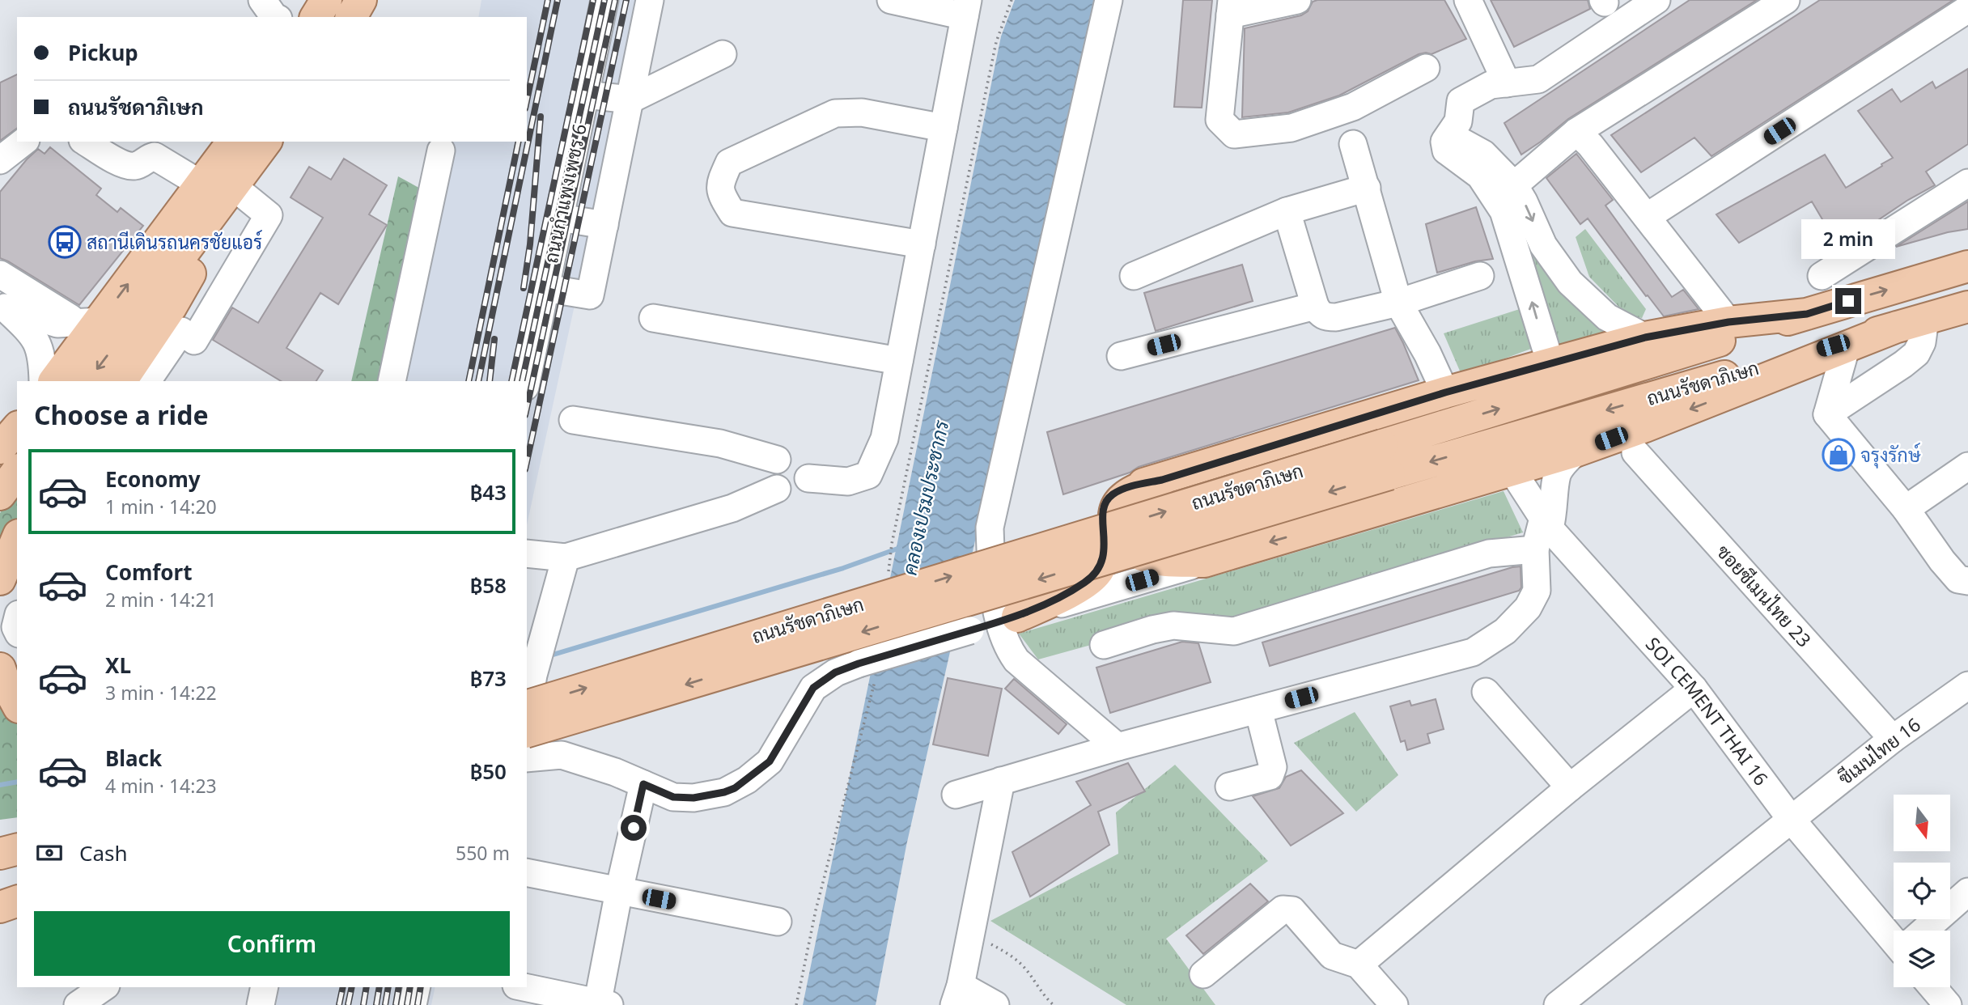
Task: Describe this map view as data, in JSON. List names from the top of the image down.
{
  "streets": {
    "main road": ["ถนนรัชดาภิเษก"],
    "street": [
      "ถนนกำแพงเพชร 6",
      "ซอยซีเมนไทย 23",
      "SOI CEMENT THAI 16",
      "ซีเมนไทย 16"
    ]
  },
  "crossings": [
    ["ซอยซีเมนไทย 23", "ซีเมนไทย 16"],
    ["SOI CEMENT THAI 16", "ซีเมนไทย 16"]
  ],
  "water": ["คลองเปรมประชากร"],
  "places": {
    "bus stop": ["สถานีเดินรถนครชัยแอร์"],
    "shop": ["จรุงรักษ์"]
  },
  "north": "bottom",
  "page": {
    "banner": ["Pickup", "ถนนรัชดาภิเษก"],
    "bubble": "2 min",
    "heading": "Choose a ride",
    "list": [
      {
        "name": "Economy",
        "note": "1 min · 14:20",
        "value": "฿43"
      },
      {
        "name": "Comfort",
        "note": "2 min · 14:21",
        "value": "฿58"
      },
      {
        "name": "XL",
        "note": "3 min · 14:22",
        "value": "฿73"
      },
      {
        "name": "Black",
        "note": "4 min · 14:23",
        "value": "฿50"
      }
    ],
    "pay": ["Cash", "550 m"],
    "buttons": "Confirm"
  }
}
